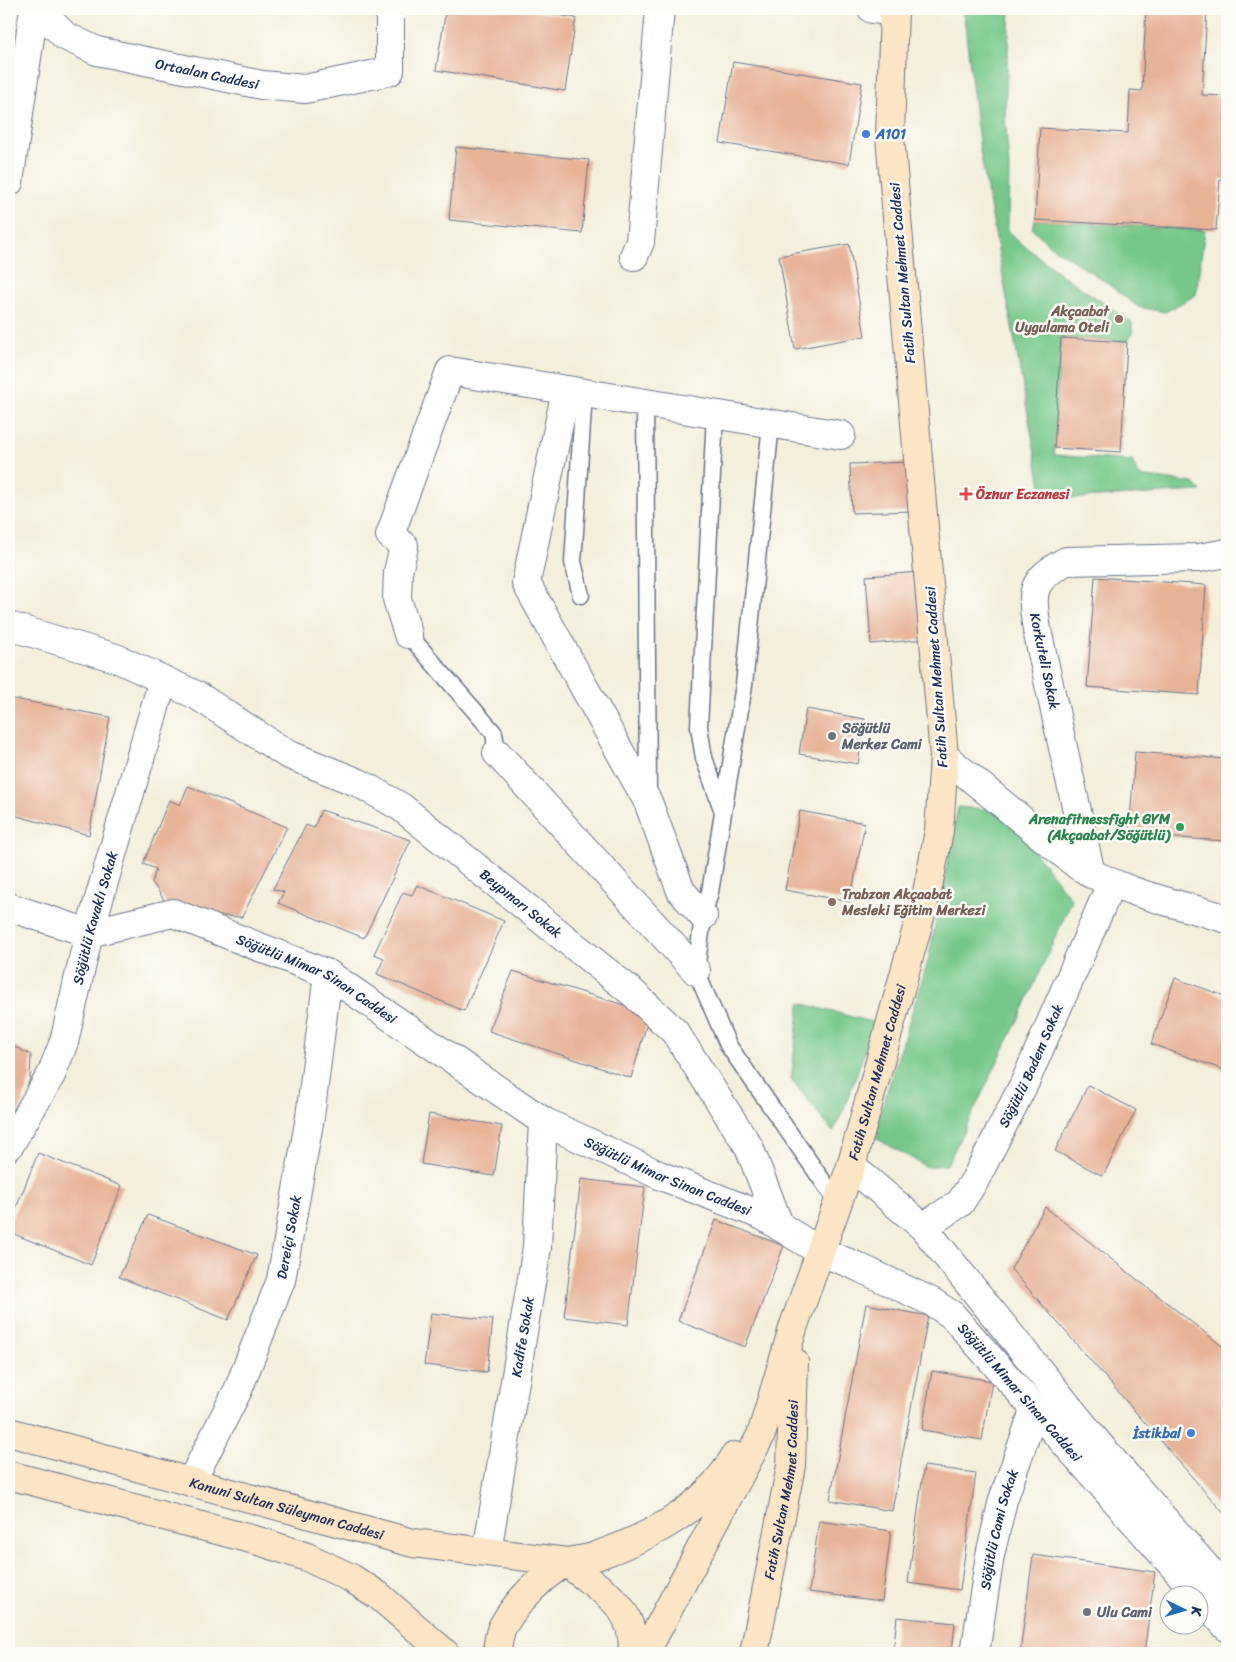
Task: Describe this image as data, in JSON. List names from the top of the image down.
{
  "streets": {
    "street": [
      "Ortaalan Caddesi",
      "Fatih Sultan Mehmet Caddesi",
      "Korkuteli Sokak",
      "Beypınarı Sokak",
      "Söğütlü Kavaklı Sokak",
      "Söğütlü Mimar Sinan Caddesi",
      "Söğütlü Badem Sokak",
      "Dereiçi Sokak",
      "Kadife Sokak",
      "Kanuni Sultan Süleyman Caddesi",
      "Söğütlü Cami Sokak"
    ]
  },
  "crossings": [
    ["Fatih Sultan Mehmet Caddesi", "Söğütlü Mimar Sinan Caddesi"],
    ["Fatih Sultan Mehmet Caddesi", "Kanuni Sultan Süleyman Caddesi"],
    ["Korkuteli Sokak", "Söğütlü Badem Sokak"],
    ["Beypınarı Sokak", "Söğütlü Kavaklı Sokak"],
    ["Beypınarı Sokak", "Söğütlü Mimar Sinan Caddesi"],
    ["Söğütlü Kavaklı Sokak", "Söğütlü Mimar Sinan Caddesi"],
    ["Söğütlü Mimar Sinan Caddesi", "Söğütlü Badem Sokak"],
    ["Söğütlü Mimar Sinan Caddesi", "Dereiçi Sokak"],
    ["Söğütlü Mimar Sinan Caddesi", "Kadife Sokak"],
    ["Söğütlü Mimar Sinan Caddesi", "Söğütlü Cami Sokak"],
    ["Dereiçi Sokak", "Kanuni Sultan Süleyman Caddesi"],
    ["Kadife Sokak", "Kanuni Sultan Süleyman Caddesi"]
  ],
  "places": {
    "other": [
      "A101",
      "Akçaabat Uygulama Oteli",
      "Söğütlü Merkez Cami",
      "Arenafitnessfight GYM (Akçaabat/Söğütlü)",
      "Trabzon Akçaabat Mesleki Eğitim Merkezi",
      "İstikbal",
      "Ulu Cami"
    ],
    "health": ["Öznur Eczanesi"]
  },
  "north": "right"
}
